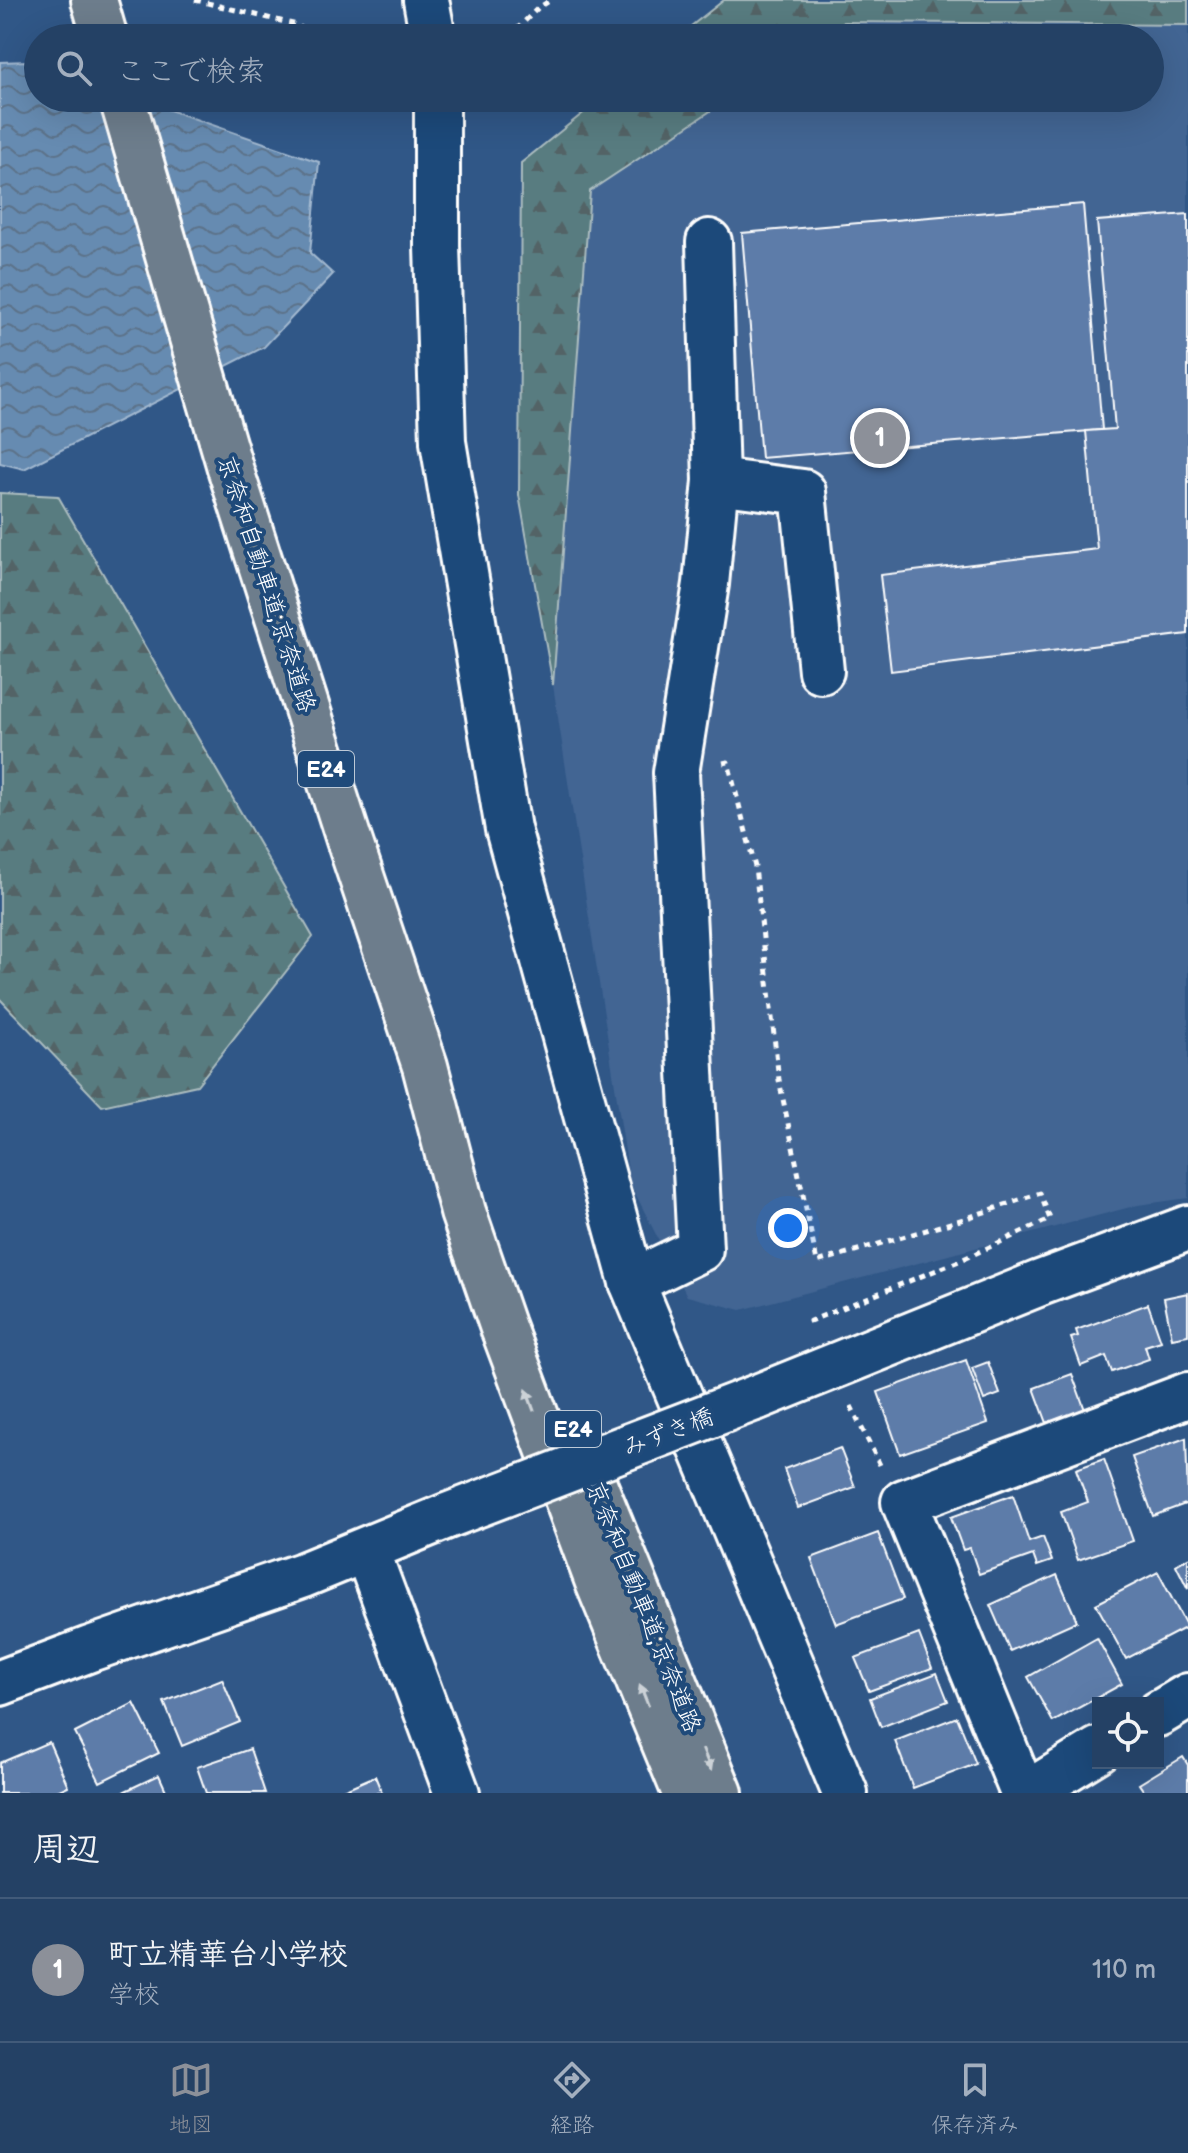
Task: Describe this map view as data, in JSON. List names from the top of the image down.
{
  "streets": {
    "highway": ["京奈和自動車道;京奈道路", "E24"],
    "street": ["みずき橋"]
  },
  "page": {
    "search": "ここで検索",
    "pins": "1",
    "heading": "周辺",
    "list": [
      {
        "mark": "1",
        "name": "町立精華台小学校",
        "note": "学校",
        "value": "110 m"
      }
    ],
    "nav": ["地図", "経路", "保存済み"]
  }
}
